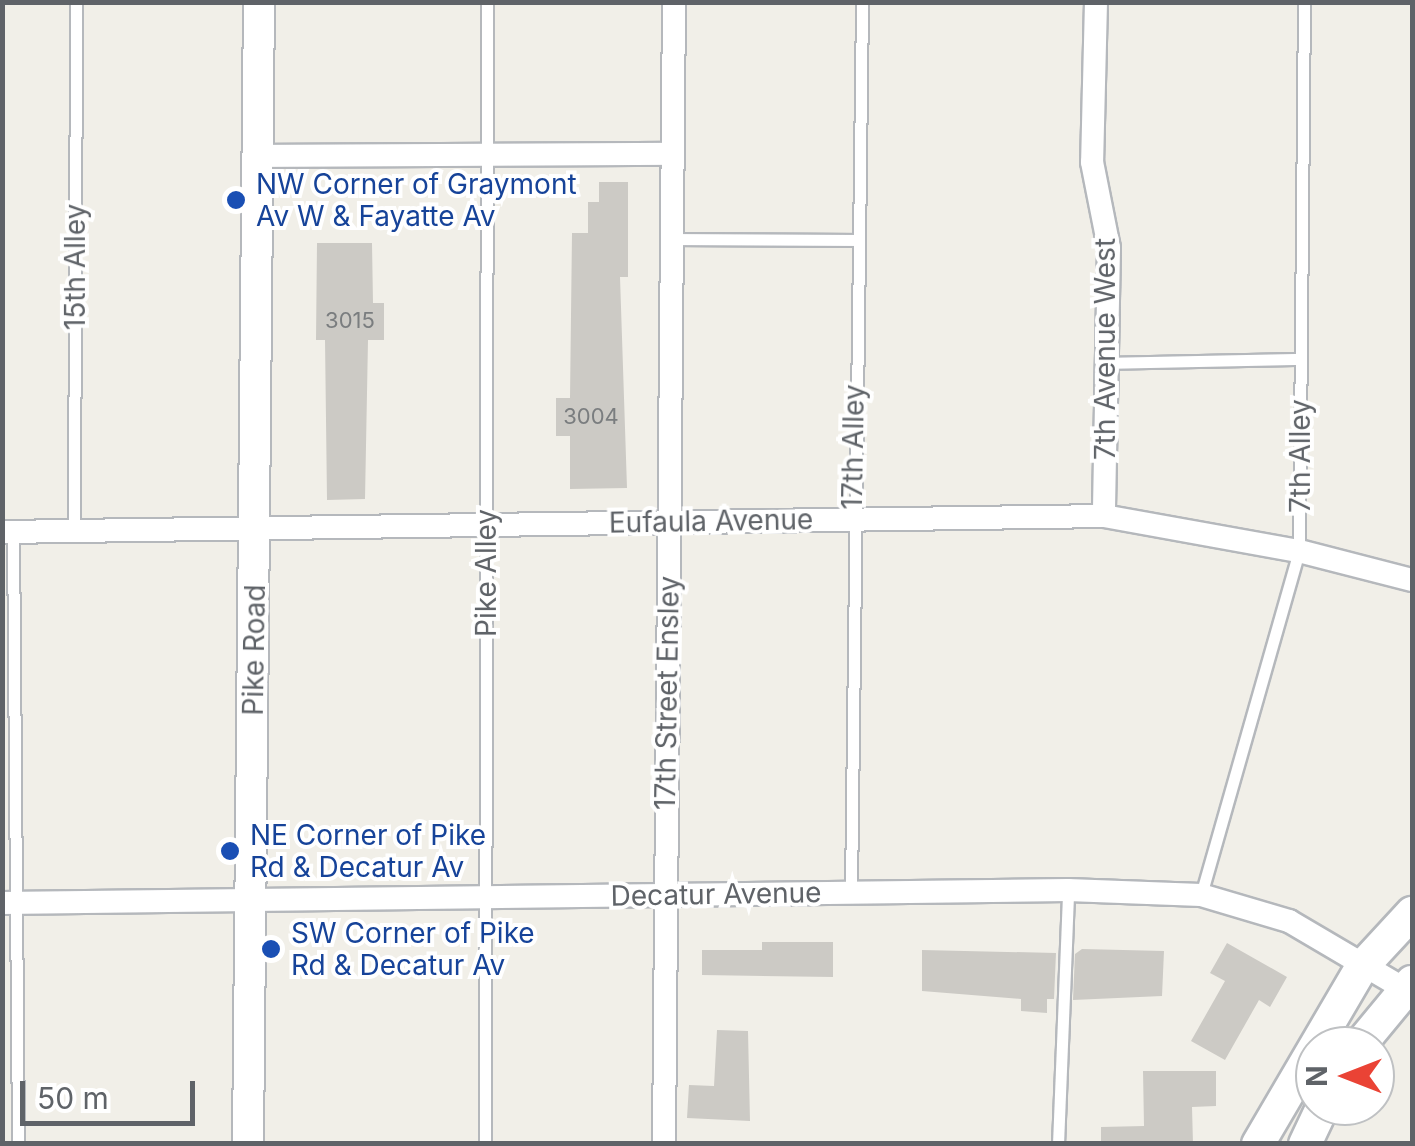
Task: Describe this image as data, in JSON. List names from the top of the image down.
{
  "streets": {
    "street": [
      "7th Avenue West",
      "Eufaula Avenue",
      "Pike Road",
      "17th Street Ensley",
      "Decatur Avenue"
    ],
    "lane": [
      "15th Alley",
      "17th Alley",
      "7th Alley",
      "Pike Alley"
    ]
  },
  "crossings": [
    ["15th Alley", "Eufaula Avenue"],
    ["7th Avenue West", "Eufaula Avenue"],
    ["17th Alley", "Eufaula Avenue"],
    ["17th Alley", "Decatur Avenue"],
    ["7th Alley", "Eufaula Avenue"],
    ["7th Alley", "Decatur Avenue"],
    ["Eufaula Avenue", "Pike Alley"],
    ["Eufaula Avenue", "Pike Road"],
    ["Eufaula Avenue", "17th Street Ensley"],
    ["Pike Alley", "Decatur Avenue"],
    ["Pike Road", "Decatur Avenue"],
    ["17th Street Ensley", "Decatur Avenue"]
  ],
  "places": ["NW Corner of Graymont Av W & Fayatte Av", "NE Corner of Pike Rd & Decatur Av", "SW Corner of Pike Rd & Decatur Av"],
  "house_numbers": ["3015", "3004"],
  "scale_bar": "50 m",
  "north": "left"
}
